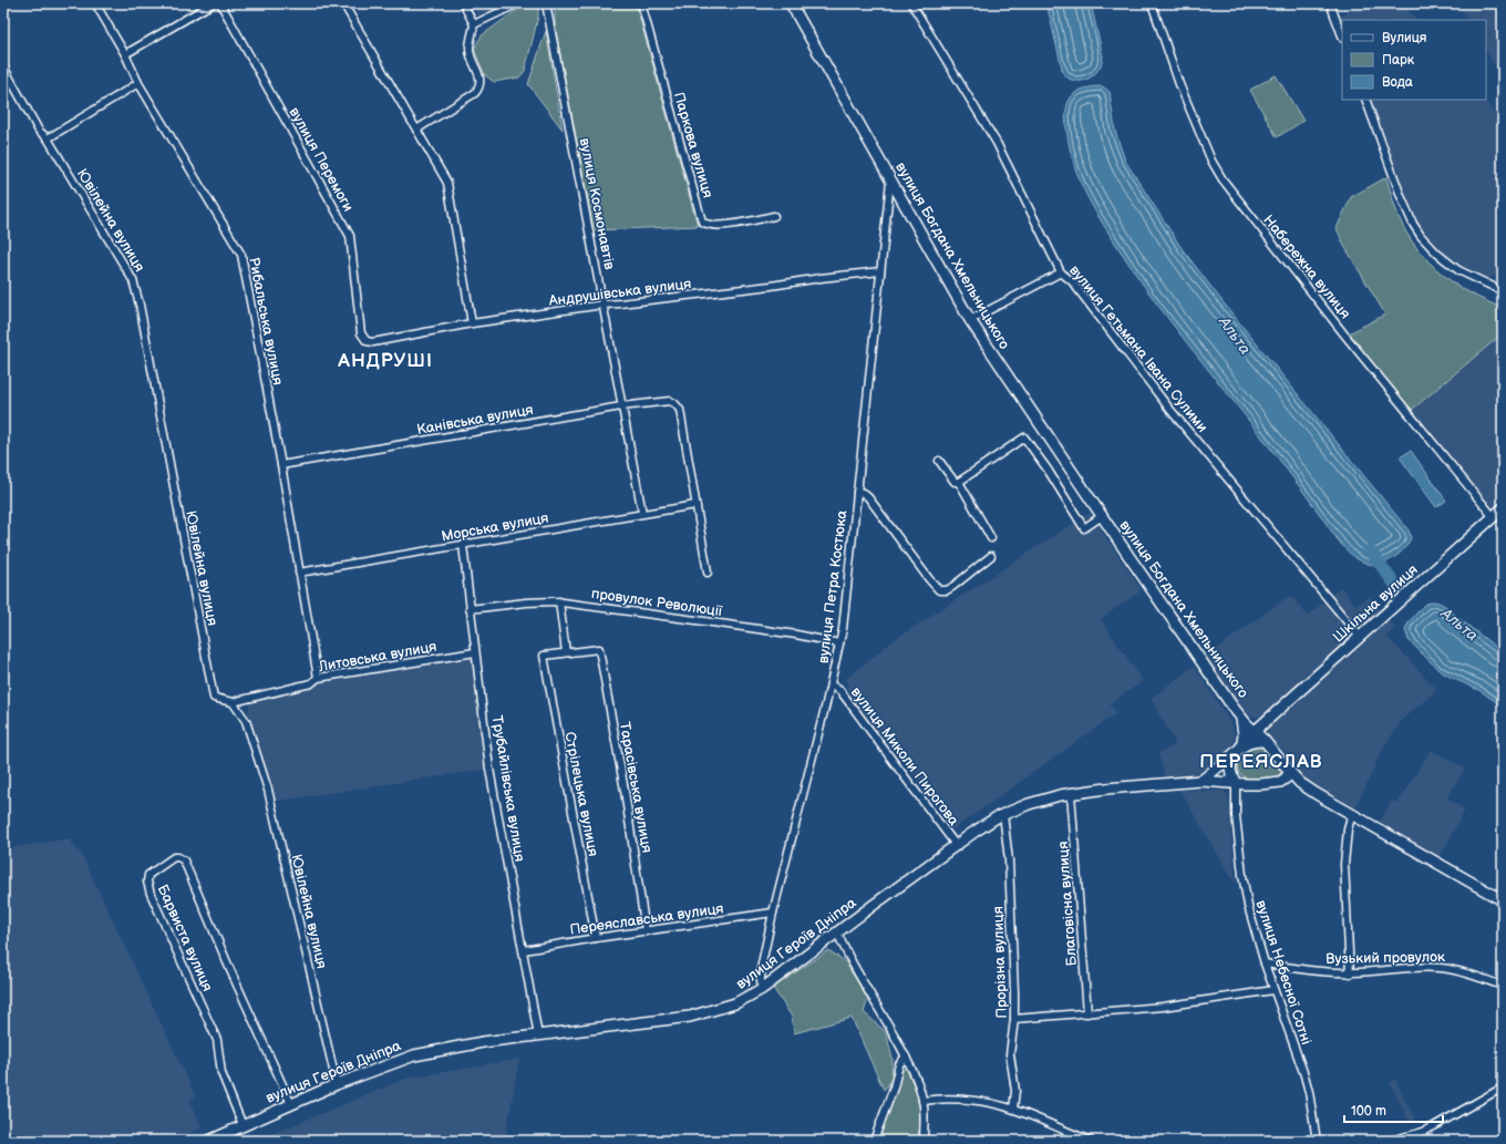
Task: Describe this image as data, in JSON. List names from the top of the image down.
{
  "streets": {
    "main road": ["вулиця Богдана Хмельницького", "Шкільна вулиця", "вулиця Героїв Дніпра"],
    "street": [
      "Паркова вулиця",
      "вулиця Перемоги",
      "вулиця Космонавтів",
      "Ювілейна вулиця",
      "Набережна вулиця",
      "Андрушівська вулиця",
      "Рибальська вулиця",
      "вулиця Гетьмана Івана Сулими",
      "Канівська вулиця",
      "Морська вулиця",
      "вулиця Петра Костюка",
      "провулок Революції",
      "Литовська вулиця",
      "вулиця Миколи Пирогова",
      "Тарасівська вулиця",
      "Трубайлівська вулиця",
      "Стрілецька вулиця",
      "Благовісна вулиця",
      "Переяславська вулиця",
      "Барвиста вулиця",
      "Вузький провулок",
      "Прорізна вулиця",
      "вулиця Небесної Сотні"
    ]
  },
  "crossings": [
    ["вулиця Перемоги", "Андрушівська вулиця"],
    ["вулиця Космонавтів", "Андрушівська вулиця"],
    ["вулиця Космонавтів", "Канівська вулиця"],
    ["вулиця Космонавтів", "Морська вулиця"],
    ["Ювілейна вулиця", "Литовська вулиця"],
    ["Ювілейна вулиця", "вулиця Героїв Дніпра"],
    ["вулиця Богдана Хмельницького", "вулиця Петра Костюка"],
    ["вулиця Богдана Хмельницького", "Шкільна вулиця"],
    ["вулиця Богдана Хмельницького", "вулиця Героїв Дніпра"],
    ["вулиця Богдана Хмельницького", "вулиця Небесної Сотні"],
    ["Набережна вулиця", "Шкільна вулиця"],
    ["Андрушівська вулиця", "вулиця Петра Костюка"],
    ["Рибальська вулиця", "Канівська вулиця"],
    ["Рибальська вулиця", "Морська вулиця"],
    ["Рибальська вулиця", "Литовська вулиця"],
    ["вулиця Гетьмана Івана Сулими", "Шкільна вулиця"],
    ["Канівська вулиця", "Морська вулиця"],
    ["Морська вулиця", "Трубайлівська вулиця"],
    ["вулиця Петра Костюка", "провулок Революції"],
    ["вулиця Петра Костюка", "вулиця Миколи Пирогова"],
    ["вулиця Петра Костюка", "Переяславська вулиця"],
    ["вулиця Петра Костюка", "вулиця Героїв Дніпра"],
    ["провулок Революції", "Трубайлівська вулиця"],
    ["Литовська вулиця", "Трубайлівська вулиця"],
    ["вулиця Миколи Пирогова", "вулиця Героїв Дніпра"],
    ["Тарасівська вулиця", "Стрілецька вулиця"],
    ["Тарасівська вулиця", "Переяславська вулиця"],
    ["Трубайлівська вулиця", "Переяславська вулиця"],
    ["Трубайлівська вулиця", "вулиця Героїв Дніпра"],
    ["Стрілецька вулиця", "Переяславська вулиця"],
    ["Благовісна вулиця", "вулиця Героїв Дніпра"],
    ["Барвиста вулиця", "вулиця Героїв Дніпра"],
    ["вулиця Героїв Дніпра", "Прорізна вулиця"],
    ["вулиця Героїв Дніпра", "вулиця Небесної Сотні"],
    ["Вузький провулок", "вулиця Небесної Сотні"]
  ],
  "districts": ["АНДРУШІ", "ПЕРЕЯСЛАВ"],
  "water": ["Альта"],
  "legend": ["Вулиця", "Парк", "Вода"],
  "scale_bar": "100 m"
}
